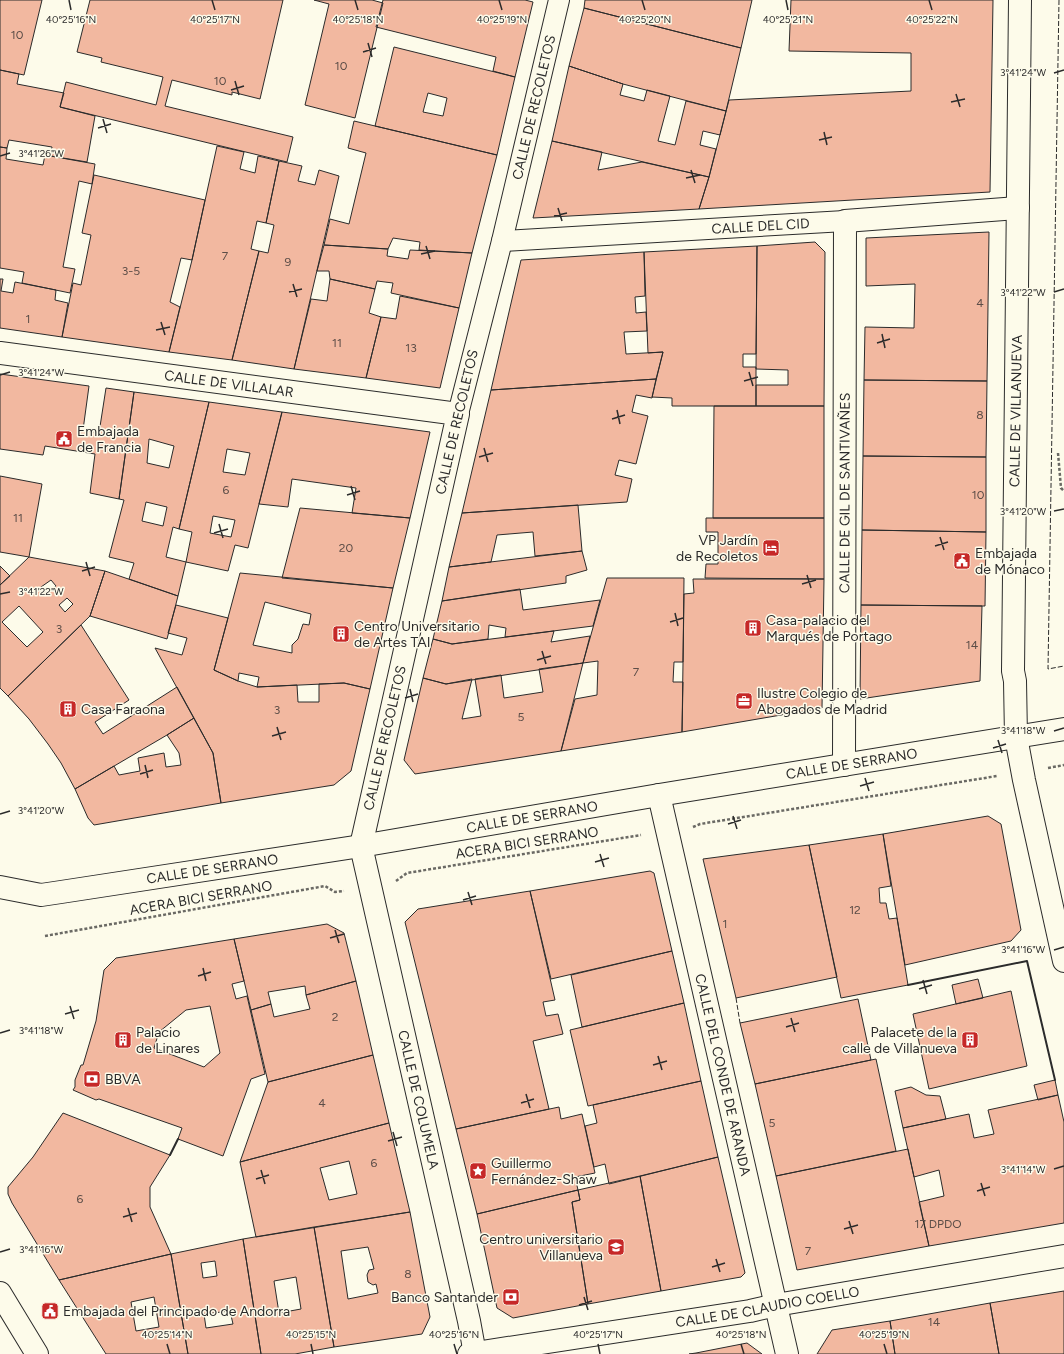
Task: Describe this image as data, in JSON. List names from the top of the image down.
{
  "streets": {
    "street": [
      "CALLE DE RECOLETOS",
      "CALLE DEL CID",
      "CALLE DE VILLALAR",
      "CALLE DE VILLANUEVA",
      "CALLE DE GIL DE SANTIVAÑES",
      "CALLE DE SERRANO",
      "CALLE DEL CONDE DE ARANDA",
      "CALLE DE COLUMELA",
      "CALLE DE CLAUDIO COELLO"
    ],
    "path": ["ACERA BICI SERRANO"]
  },
  "crossings": [
    ["CALLE DE RECOLETOS", "CALLE DEL CID"],
    ["CALLE DE RECOLETOS", "CALLE DE VILLALAR"],
    ["CALLE DE RECOLETOS", "CALLE DE SERRANO"],
    ["CALLE DE RECOLETOS", "CALLE DE COLUMELA"],
    ["CALLE DEL CID", "CALLE DE VILLANUEVA"],
    ["CALLE DEL CID", "CALLE DE GIL DE SANTIVAÑES"],
    ["CALLE DE VILLANUEVA", "CALLE DE SERRANO"],
    ["CALLE DE GIL DE SANTIVAÑES", "CALLE DE SERRANO"],
    ["CALLE DE SERRANO", "CALLE DEL CONDE DE ARANDA"],
    ["CALLE DE SERRANO", "CALLE DE COLUMELA"],
    ["CALLE DEL CONDE DE ARANDA", "CALLE DE CLAUDIO COELLO"],
    ["CALLE DE COLUMELA", "CALLE DE CLAUDIO COELLO"]
  ],
  "places": {
    "public building": ["Embajada de Francia", "Embajada de Mónaco", "Embajada del Principado de Andorra"],
    "hotel": ["VP Jardín de Recoletos"],
    "building": [
      "Casa-palacio del Marqués de Portago",
      "Centro Universitario de Artes TAI",
      "Casa Faraona",
      "Palacio de Linares",
      "Palacete de la calle de Villanueva"
    ],
    "office": ["Ilustre Colegio de Abogados de Madrid"],
    "bank": ["BBVA", "Banco Santander"],
    "place": ["Guillermo Fernández-Shaw"],
    "school or university": ["Centro universitario Villanueva"]
  },
  "house_numbers": [
    "10",
    "10",
    "10",
    "7",
    "9",
    "3-5",
    "4",
    "1",
    "11",
    "13",
    "8",
    "6",
    "10",
    "11",
    "20",
    "3",
    "14",
    "7",
    "3",
    "5",
    "12",
    "1",
    "2",
    "4",
    "5",
    "6",
    "6",
    "17 DPDO",
    "7",
    "8",
    "14"
  ],
  "coordinates": [
    "40°25'16\"N",
    "40°25'17\"N",
    "40°25'18\"N",
    "40°25'19\"N",
    "40°25'20\"N",
    "40°25'21\"N",
    "40°25'22\"N",
    "3°41'24\"W",
    "3°41'26\"W",
    "3°41'22\"W",
    "3°41'20\"W",
    "3°41'18\"W",
    "3°41'16\"W",
    "3°41'14\"W",
    "40°25'14\"N",
    "40°25'15\"N"
  ]
}
